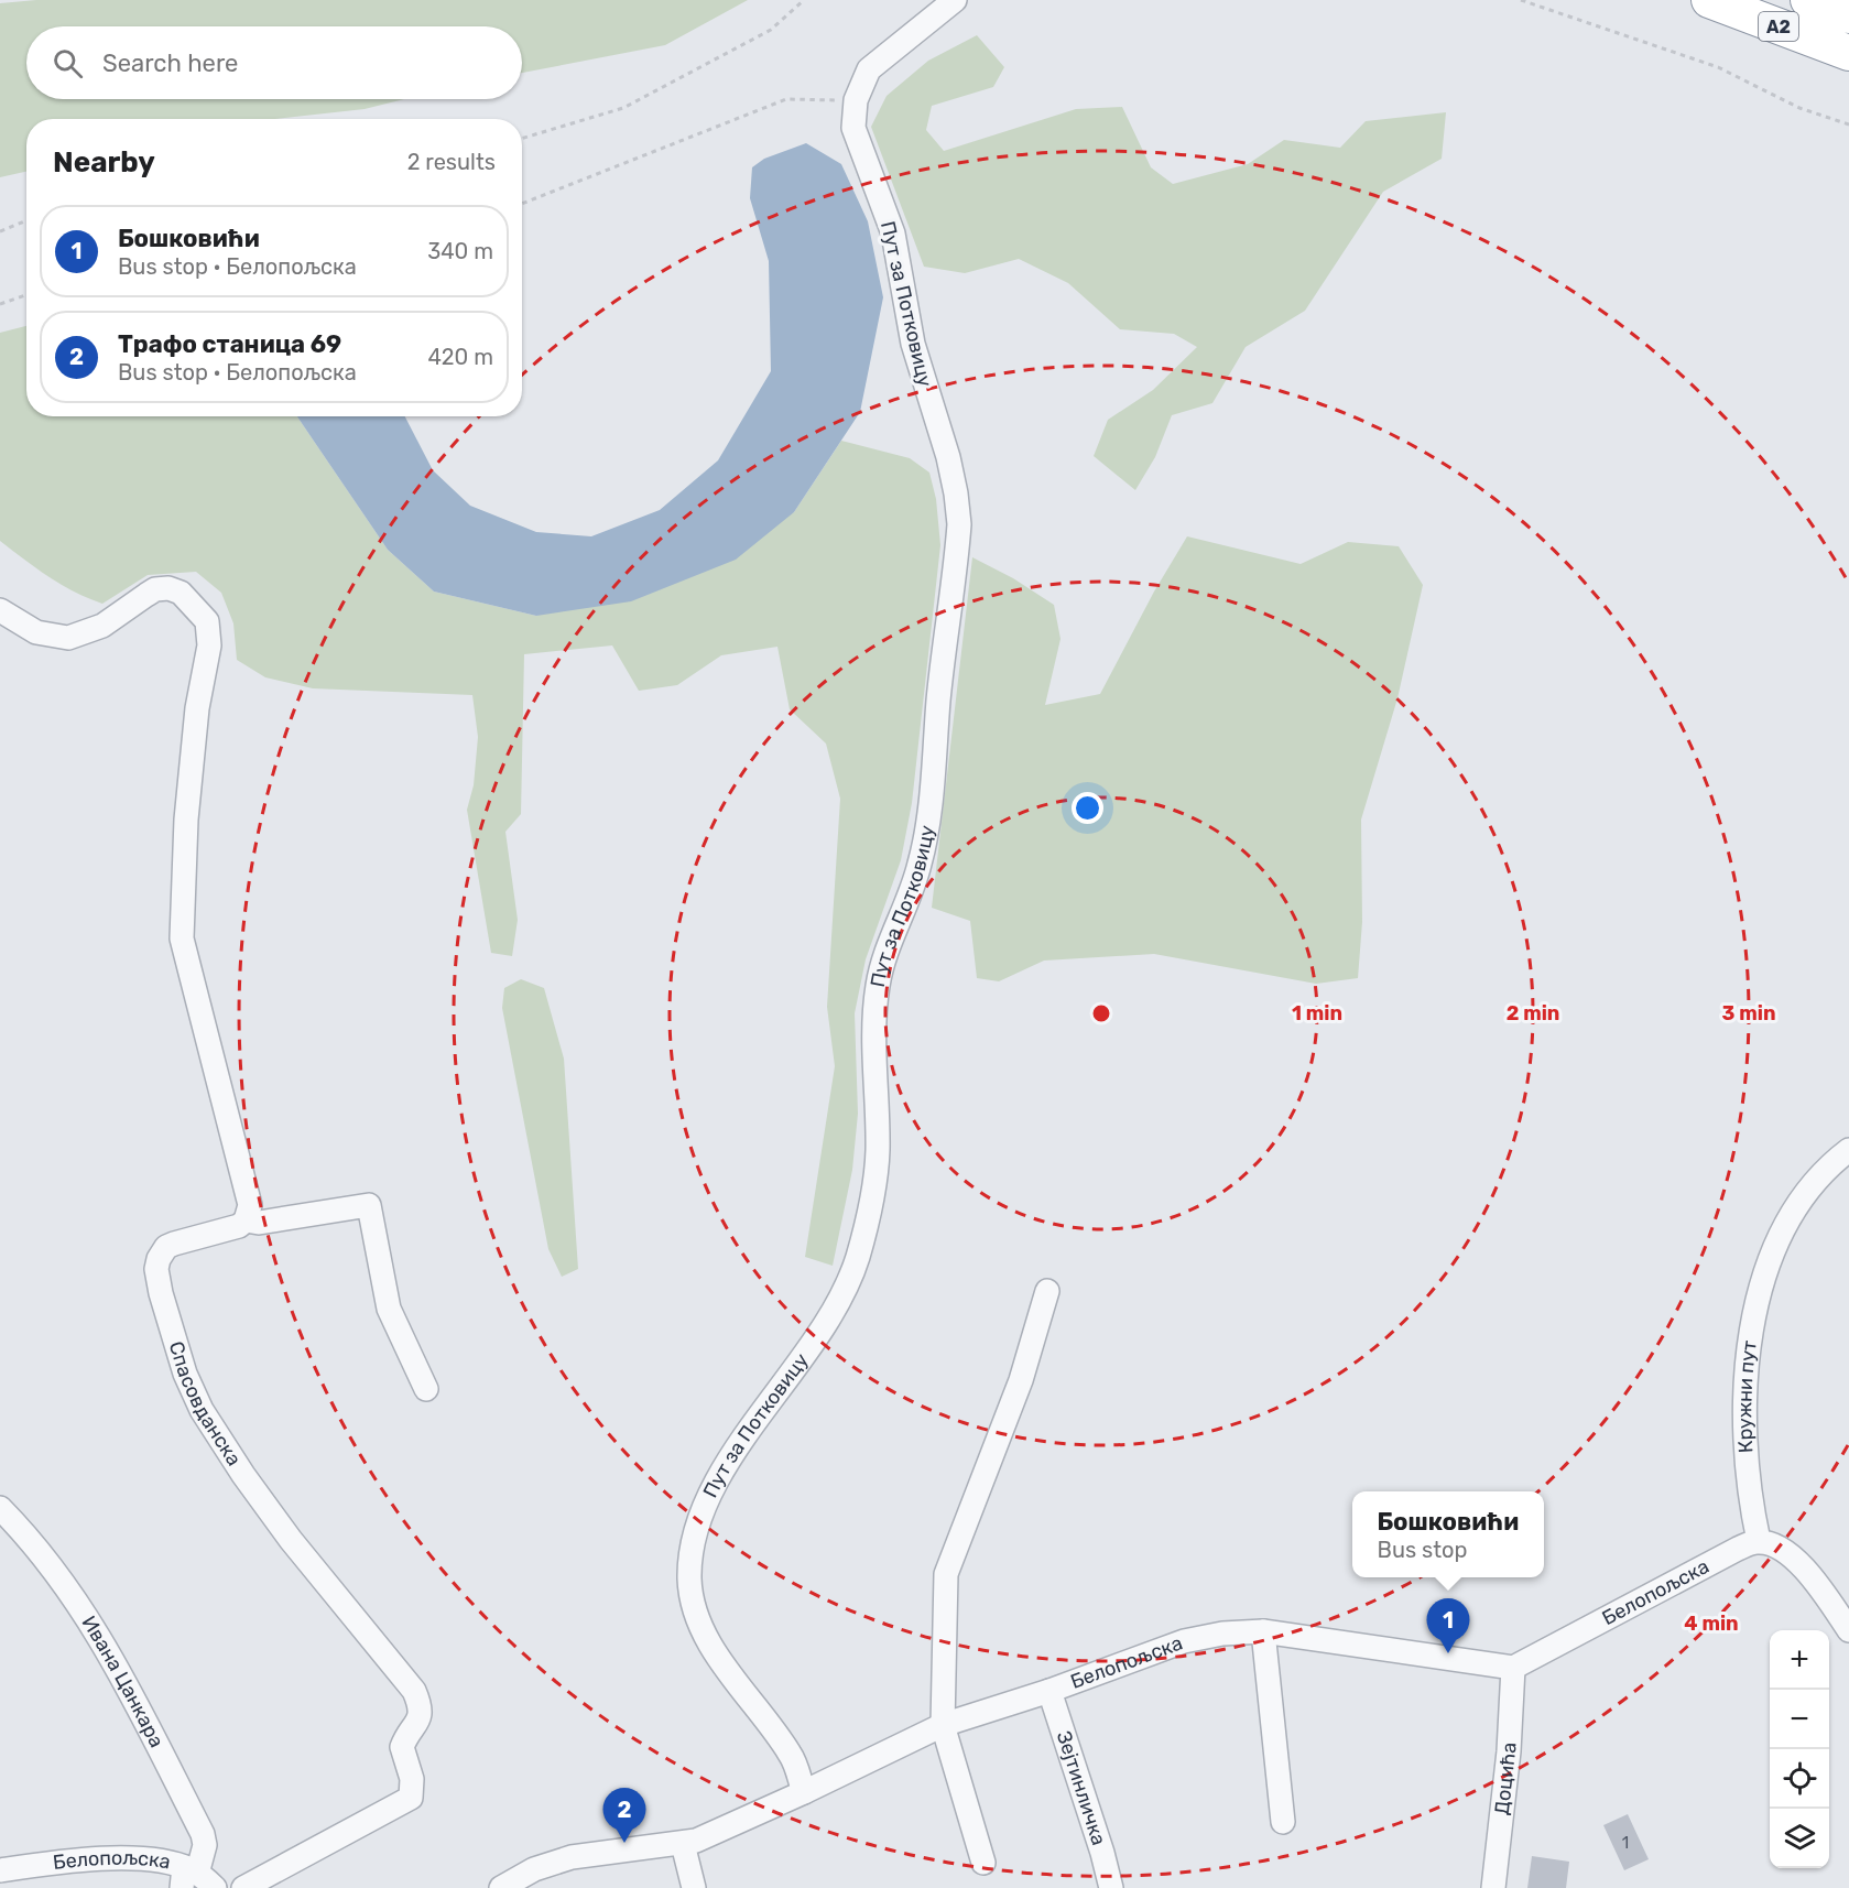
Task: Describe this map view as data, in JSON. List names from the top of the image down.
{
  "streets": {
    "highway": ["A2"],
    "street": [
      "Пут за Потковицу",
      "Кружни пут",
      "Спасовданска",
      "Белопољска",
      "Ивана Цанкара",
      "Доцића",
      "Зејтинличка"
    ]
  },
  "crossings": [
    ["Пут за Потковицу", "Белопољска"],
    ["Кружни пут", "Белопољска"],
    ["Белопољска", "Ивана Цанкара"],
    ["Белопољска", "Доцића"],
    ["Белопољска", "Зејтинличка"]
  ],
  "house_numbers": ["1"],
  "page": {
    "search": "Search here",
    "heading": ["Nearby", "2 results"],
    "list": [
      {
        "mark": "1",
        "name": "Бошковићи",
        "note": "Bus stop · Белопољска",
        "value": "340 m"
      },
      {
        "mark": "2",
        "name": "Трафо станица 69",
        "note": "Bus stop · Белопољска",
        "value": "420 m"
      }
    ],
    "popup": ["Бошковићи", "Bus stop"],
    "pins": ["1", "2"],
    "map_buttons": ["+", "−"]
  },
  "rings": [
    "1 min",
    "2 min",
    "3 min",
    "4 min"
  ]
}
